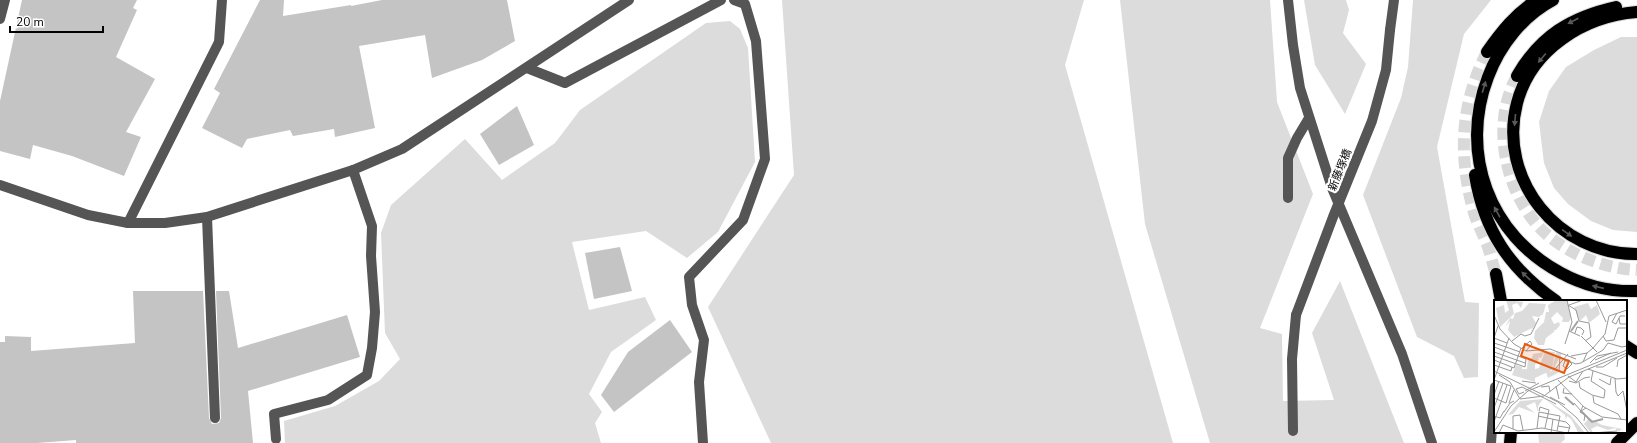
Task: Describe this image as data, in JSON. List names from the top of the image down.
{
  "streets": {
    "street": ["新藤塚橋"]
  },
  "scale_bar": "20 m"
}
